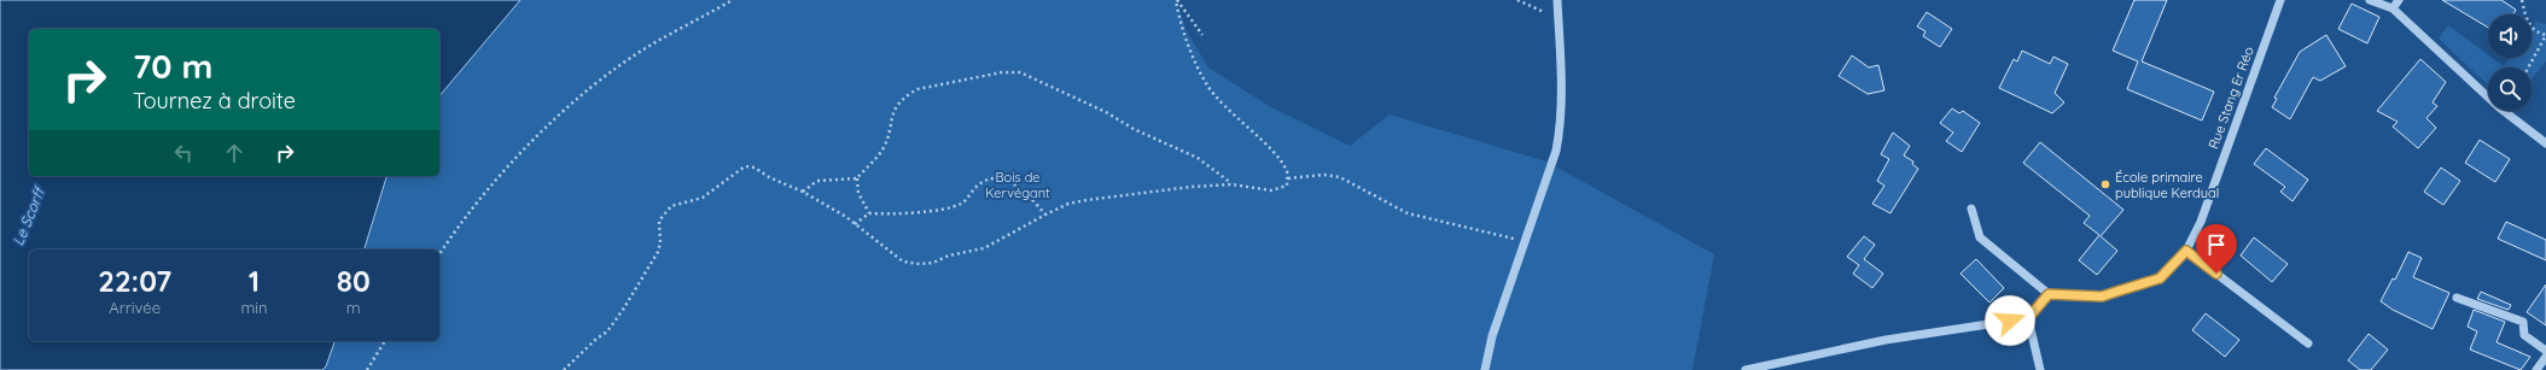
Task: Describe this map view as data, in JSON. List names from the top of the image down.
{
  "streets": {
    "street": ["Rue Stang Er Réo"]
  },
  "water": ["Le Scorff"],
  "parks": ["Bois de Kervégant"],
  "places": ["École primaire publique Kerdual"],
  "page": {
    "turn": ["70 m", "Tournez à droite"],
    "eta": [
      "22:07",
      "Arrivée",
      "1",
      "min",
      "80",
      "m"
    ]
  }
}
